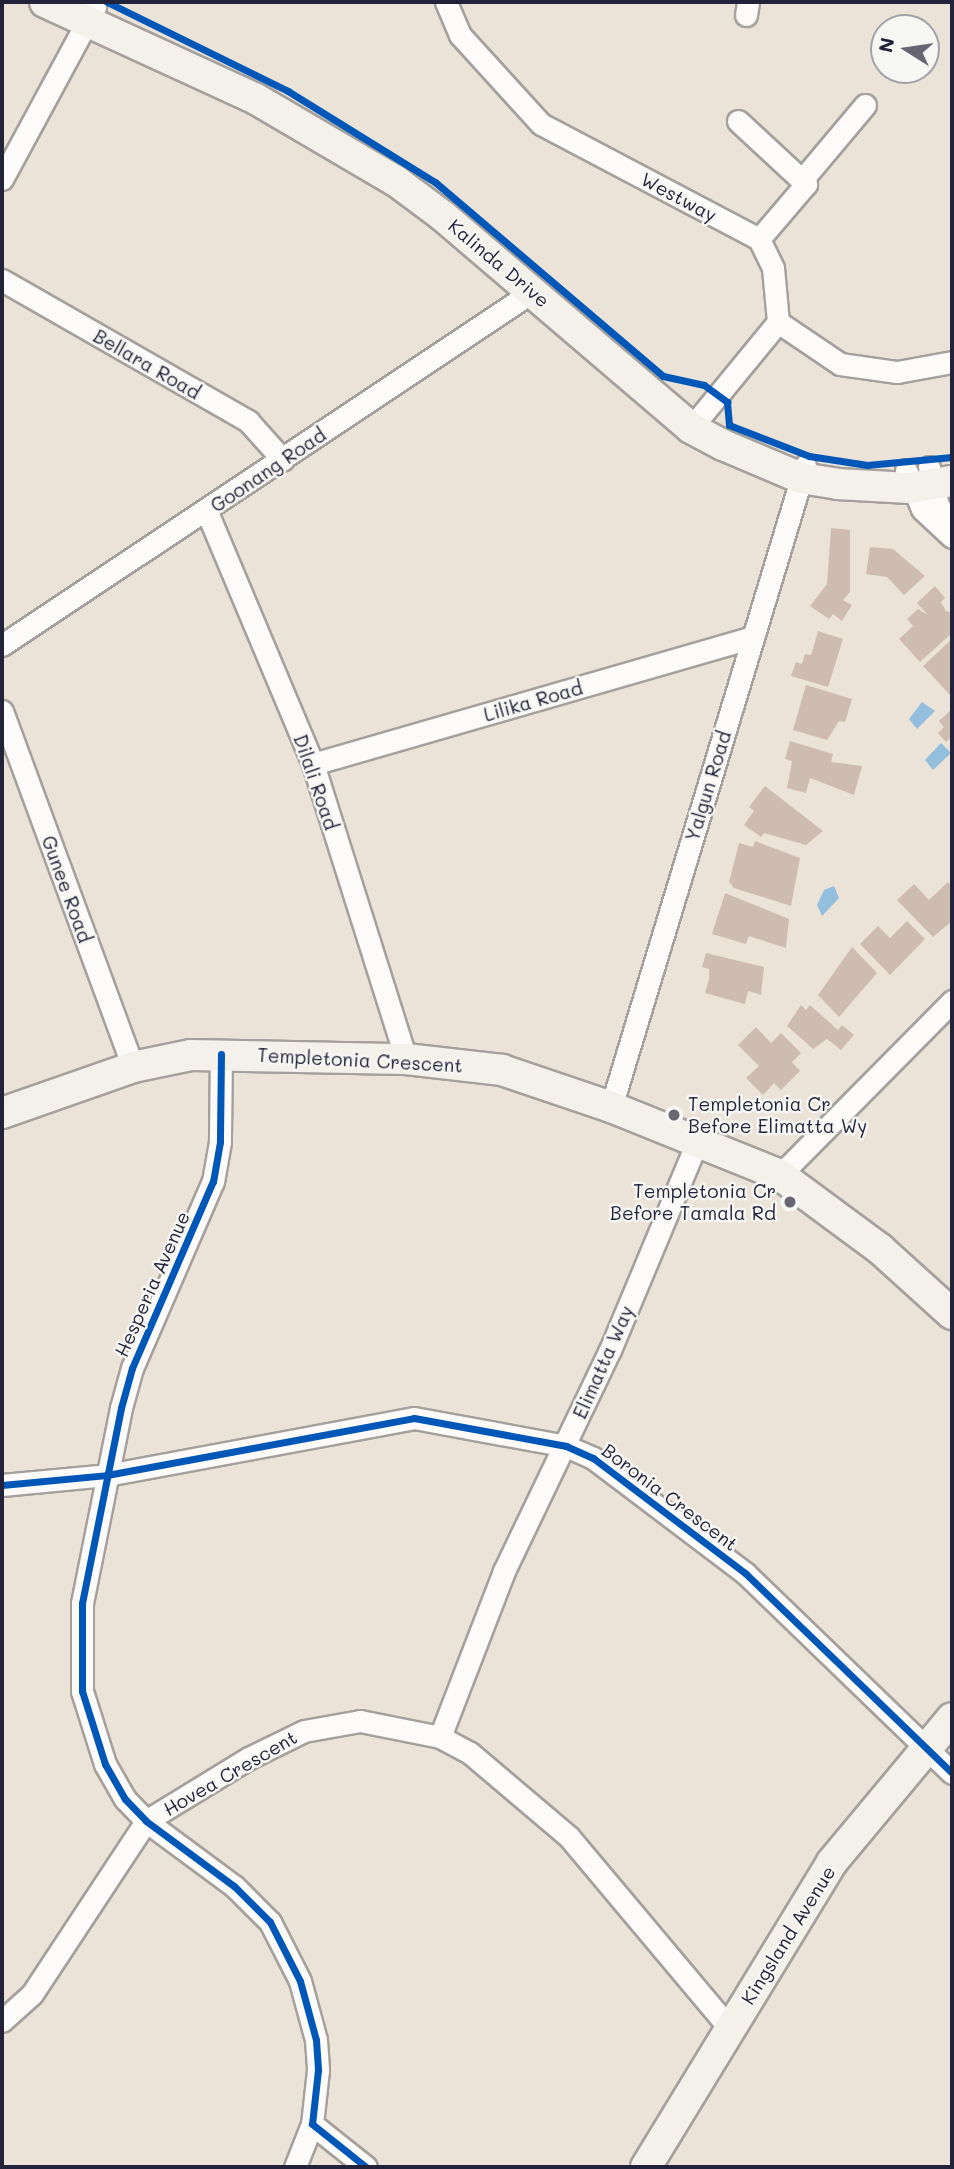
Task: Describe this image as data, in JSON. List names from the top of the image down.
{
  "streets": {
    "street": [
      "Westway",
      "Kalinda Drive",
      "Bellara Road",
      "Goonang Road",
      "Lilika Road",
      "Dilali Road",
      "Yalgun Road",
      "Gunee Road",
      "Templetonia Crescent",
      "Hesperia Avenue",
      "Elimatta Way",
      "Boronia Crescent",
      "Hovea Crescent",
      "Kingsland Avenue"
    ]
  },
  "crossings": [
    ["Kalinda Drive", "Goonang Road"],
    ["Kalinda Drive", "Yalgun Road"],
    ["Bellara Road", "Goonang Road"],
    ["Goonang Road", "Dilali Road"],
    ["Lilika Road", "Dilali Road"],
    ["Lilika Road", "Yalgun Road"],
    ["Dilali Road", "Templetonia Crescent"],
    ["Yalgun Road", "Templetonia Crescent"],
    ["Gunee Road", "Templetonia Crescent"],
    ["Templetonia Crescent", "Hesperia Avenue"],
    ["Templetonia Crescent", "Elimatta Way"],
    ["Hesperia Avenue", "Boronia Crescent"],
    ["Hesperia Avenue", "Hovea Crescent"],
    ["Elimatta Way", "Boronia Crescent"],
    ["Elimatta Way", "Hovea Crescent"],
    ["Boronia Crescent", "Kingsland Avenue"],
    ["Hovea Crescent", "Kingsland Avenue"]
  ],
  "places": ["Templetonia Cr Before Elimatta Wy", "Templetonia Cr Before Tamala Rd"],
  "north": "left"
}
